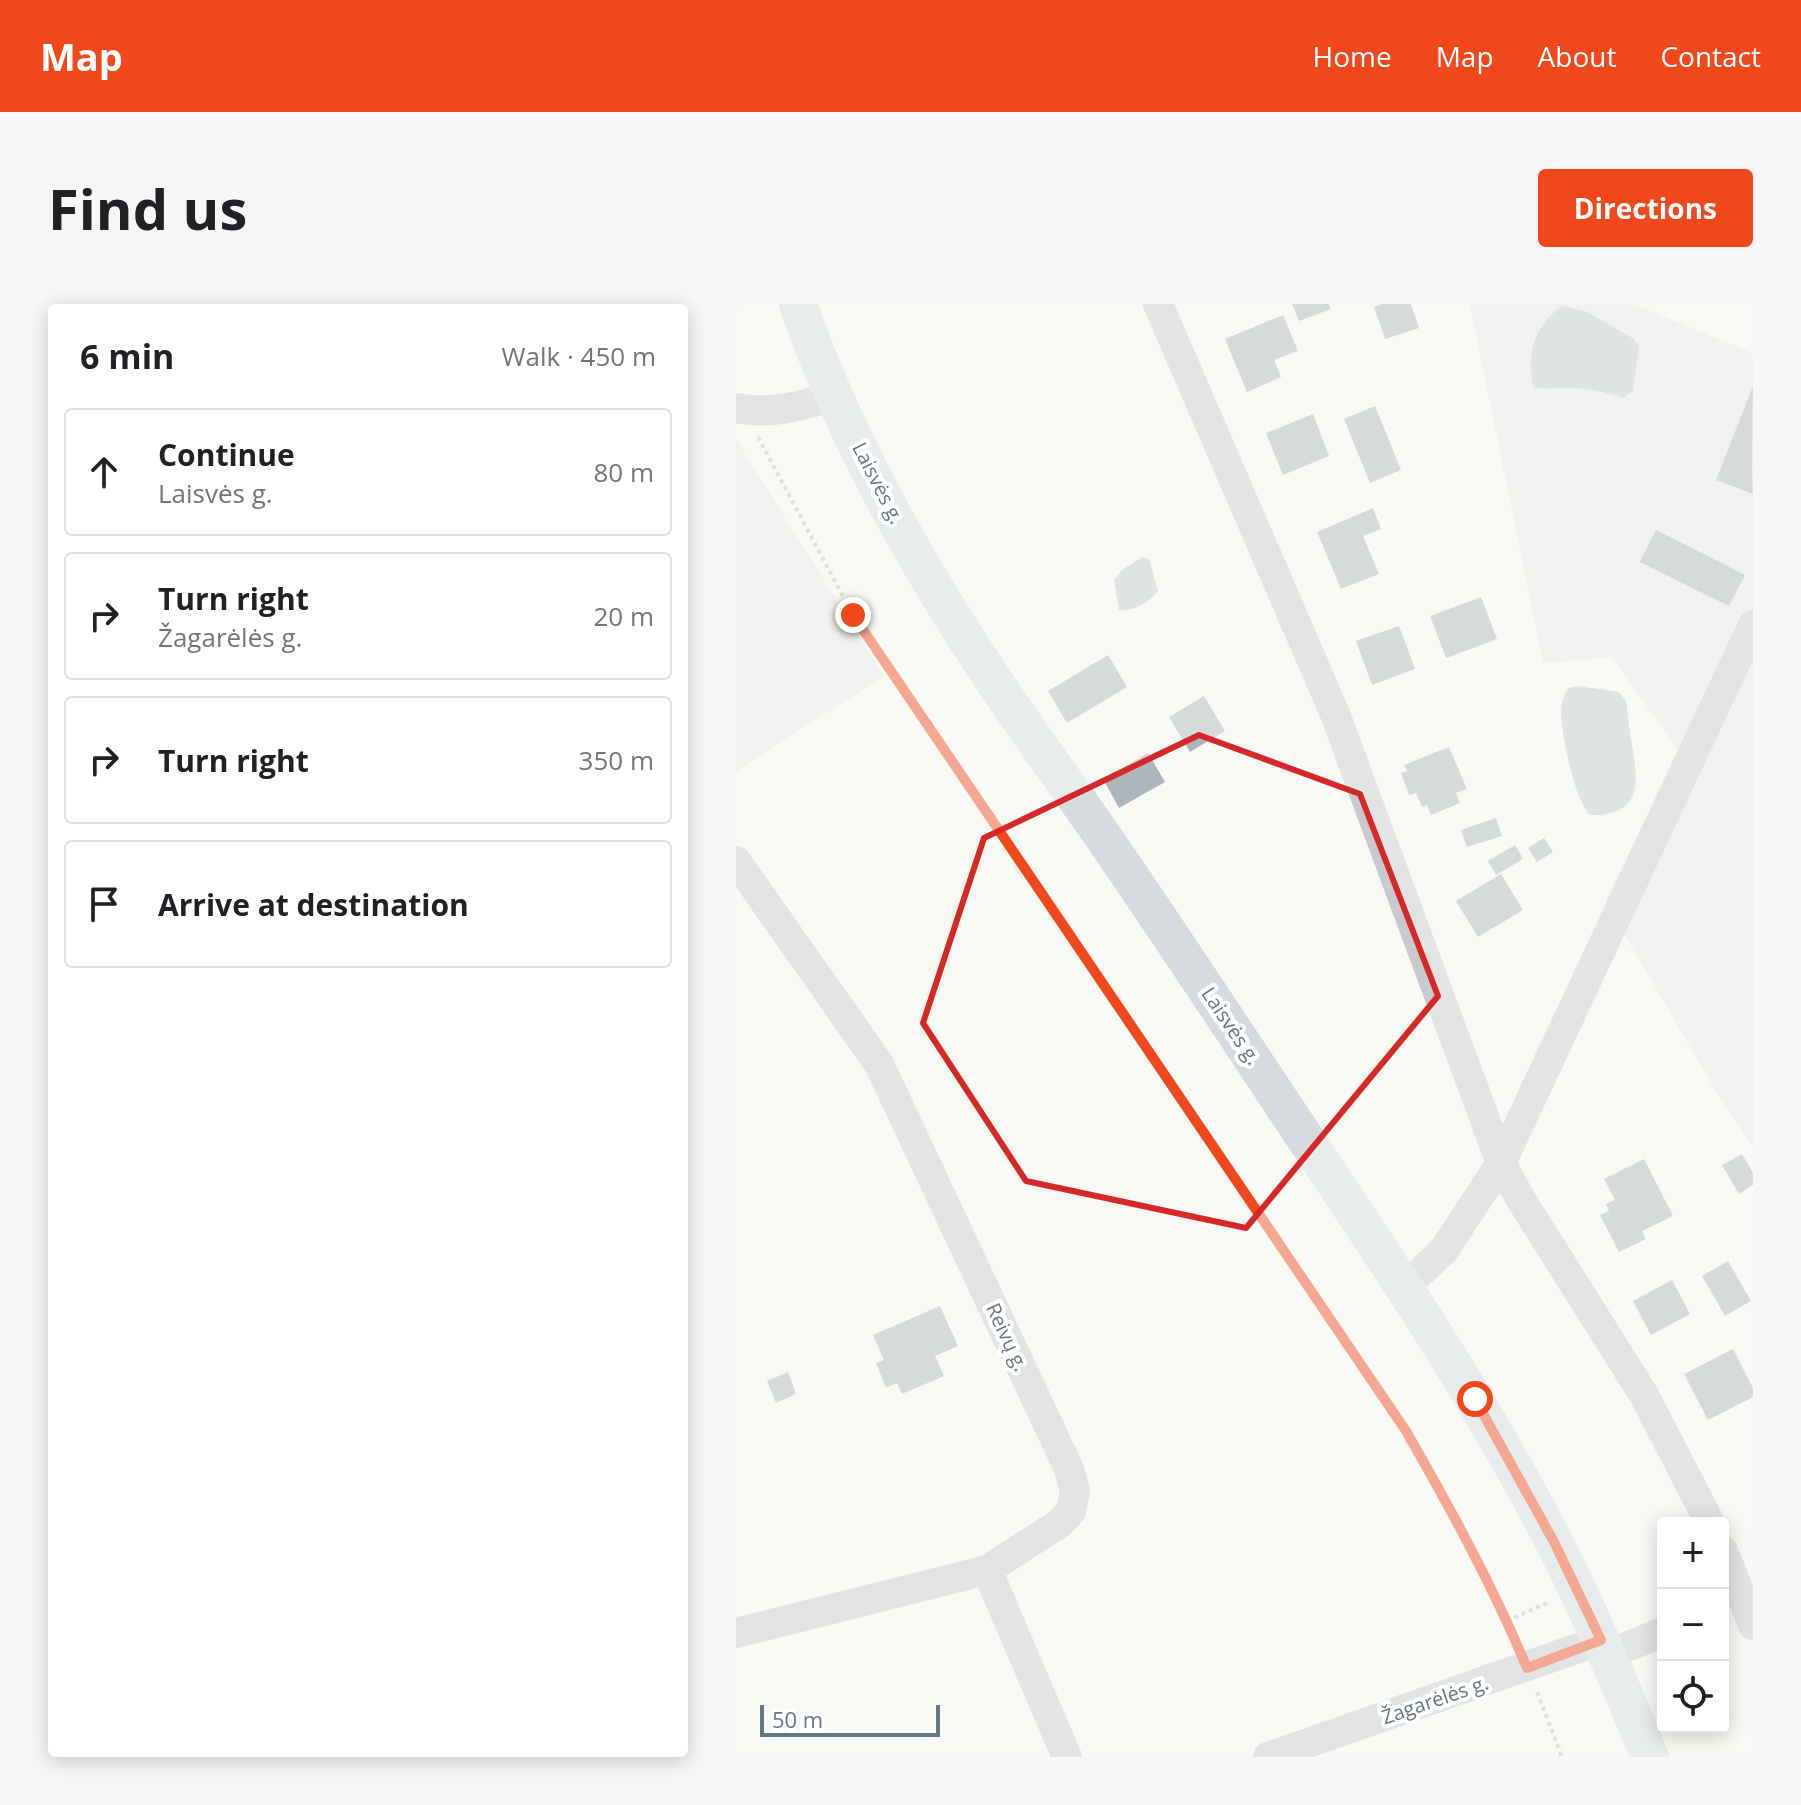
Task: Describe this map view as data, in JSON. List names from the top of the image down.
{
  "streets": {
    "main road": ["Laisvės g."],
    "street": ["Reivų g.", "Žagarėlės g."]
  },
  "crossings": [
    ["Laisvės g.", "Žagarėlės g."]
  ],
  "scale_bar": "50 m",
  "page": {
    "header": "Map",
    "nav": [
      "Home",
      "Map",
      "About",
      "Contact"
    ],
    "buttons": "Directions",
    "title": "Find us",
    "heading": ["6 min", "Walk · 450 m"],
    "list": [
      ["Continue", "Laisvės g.", "80 m"],
      ["Turn right", "Žagarėlės g.", "20 m"],
      ["Turn right", "350 m"],
      "Arrive at destination"
    ],
    "map_buttons": ["+", "−"],
    "scale": "50 m"
  }
}
